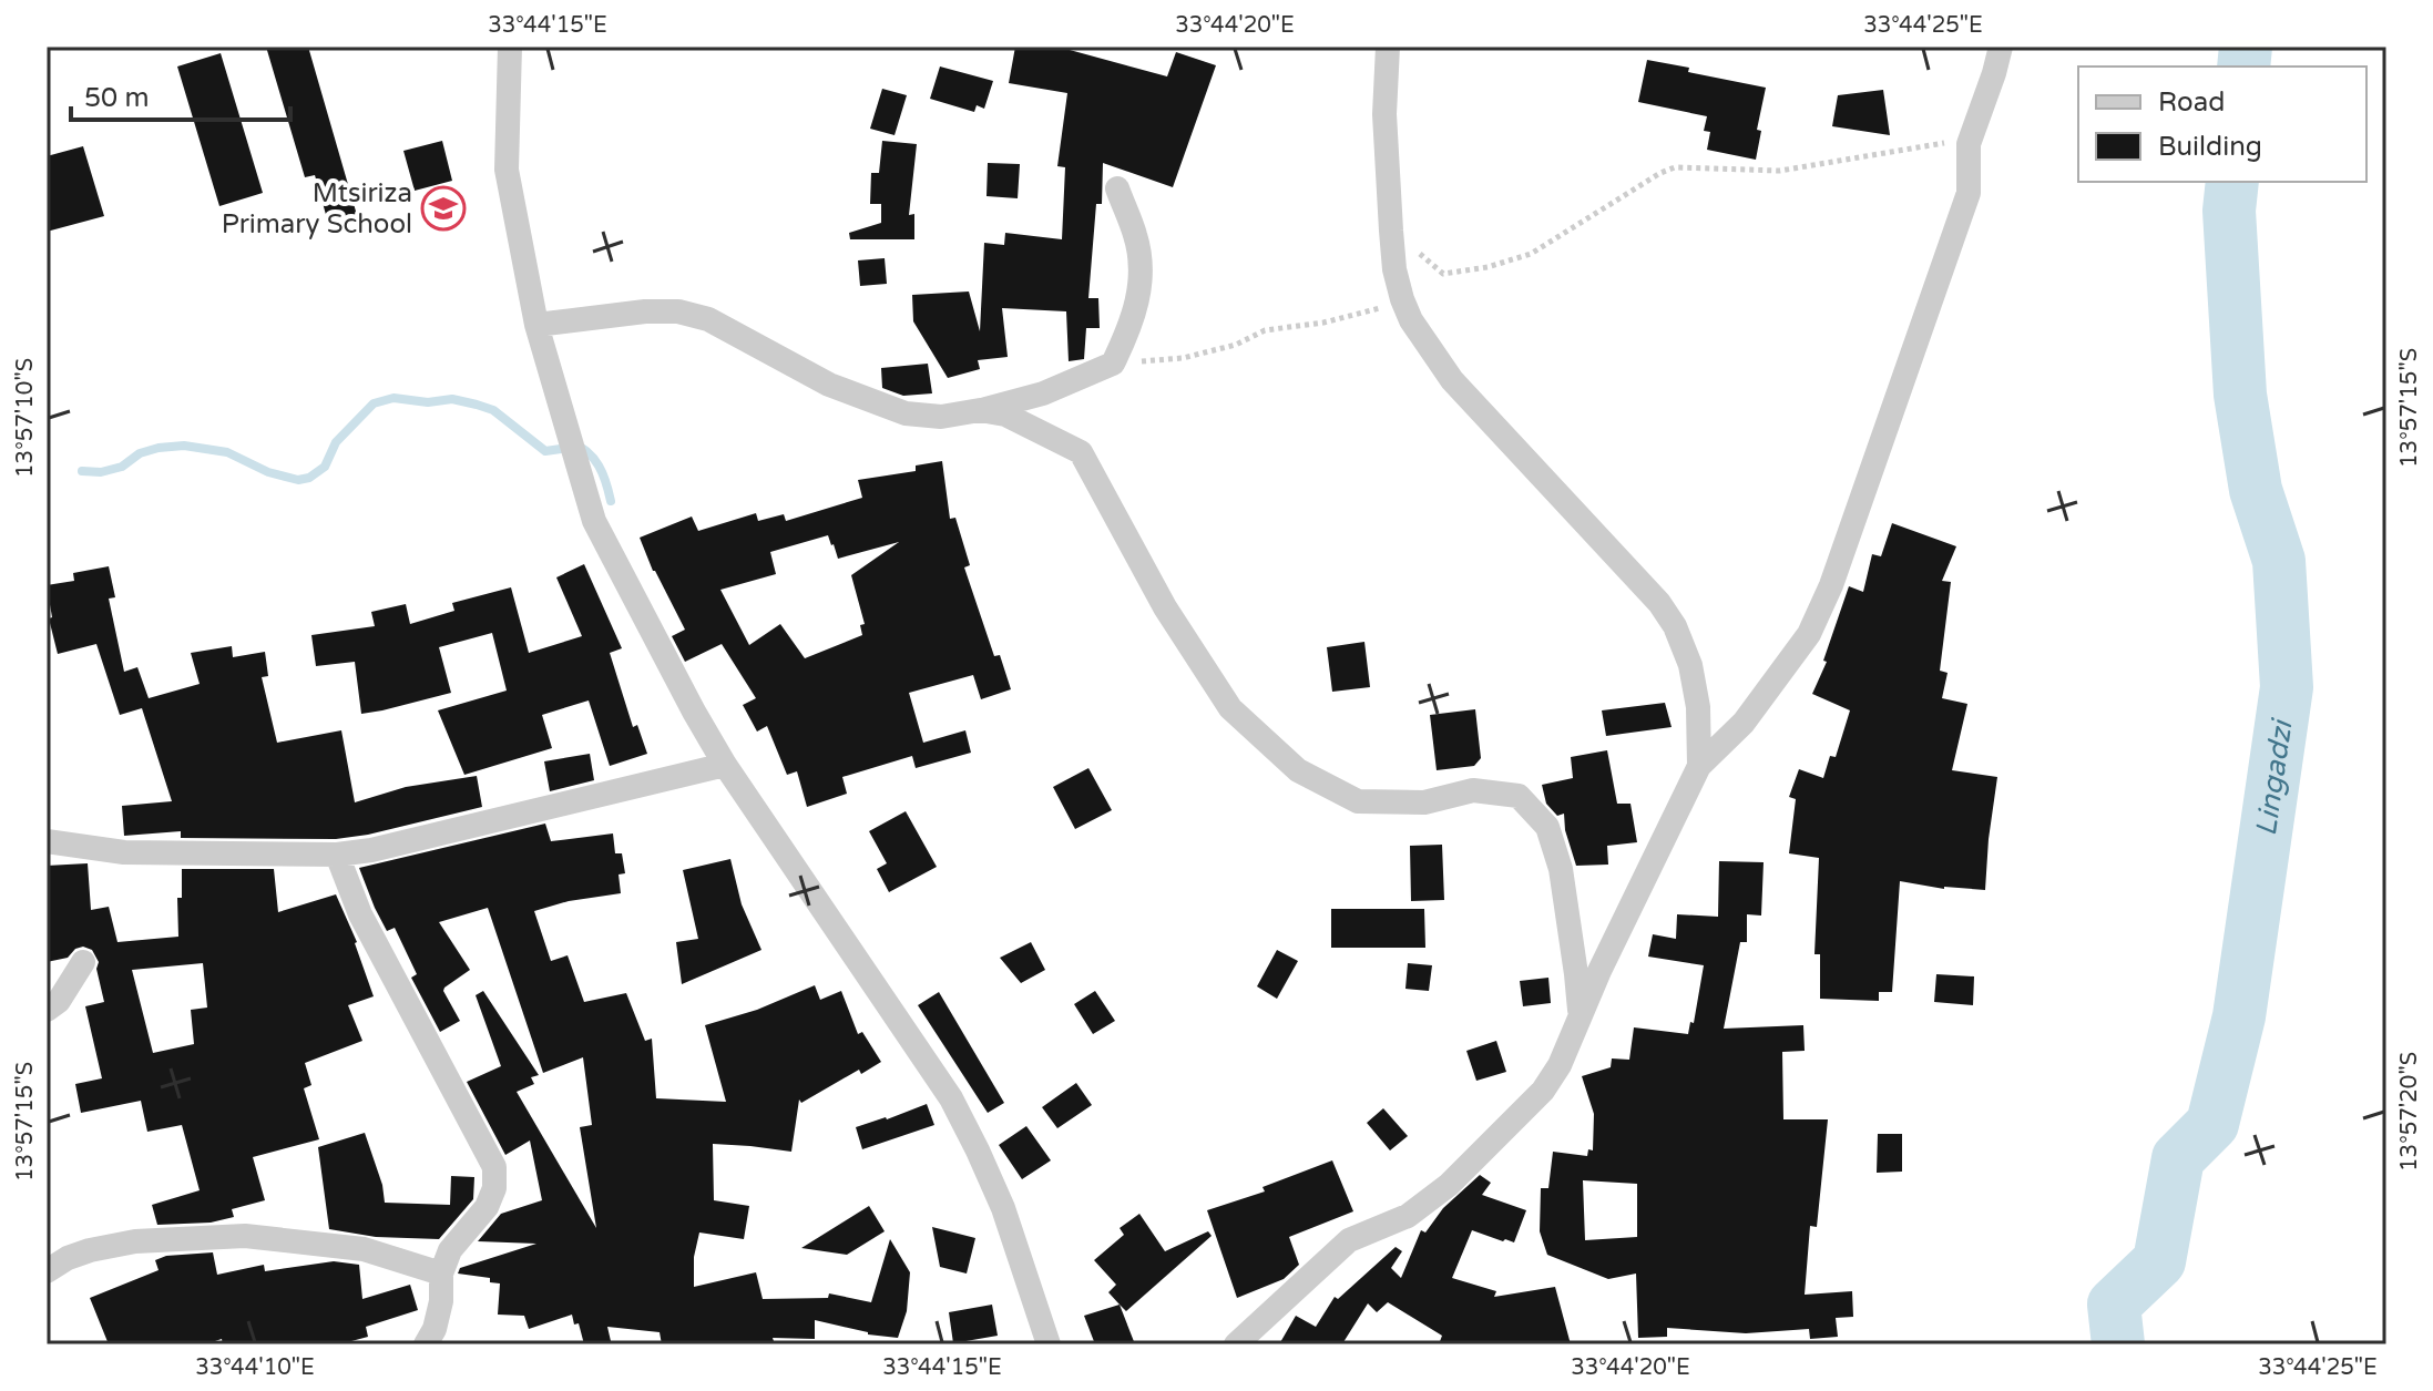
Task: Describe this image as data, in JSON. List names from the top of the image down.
{
  "water": ["Lingadzi"],
  "places": {
    "school or university": ["Mtsiriza Primary School"]
  },
  "legend": ["Road", "Building"],
  "scale_bar": "50 m",
  "coordinates": [
    "33°44'15\"E",
    "33°44'20\"E",
    "33°44'25\"E",
    "13°57'15\"S",
    "13°57'10\"S",
    "13°57'20\"S",
    "33°44'10\"E"
  ]
}
